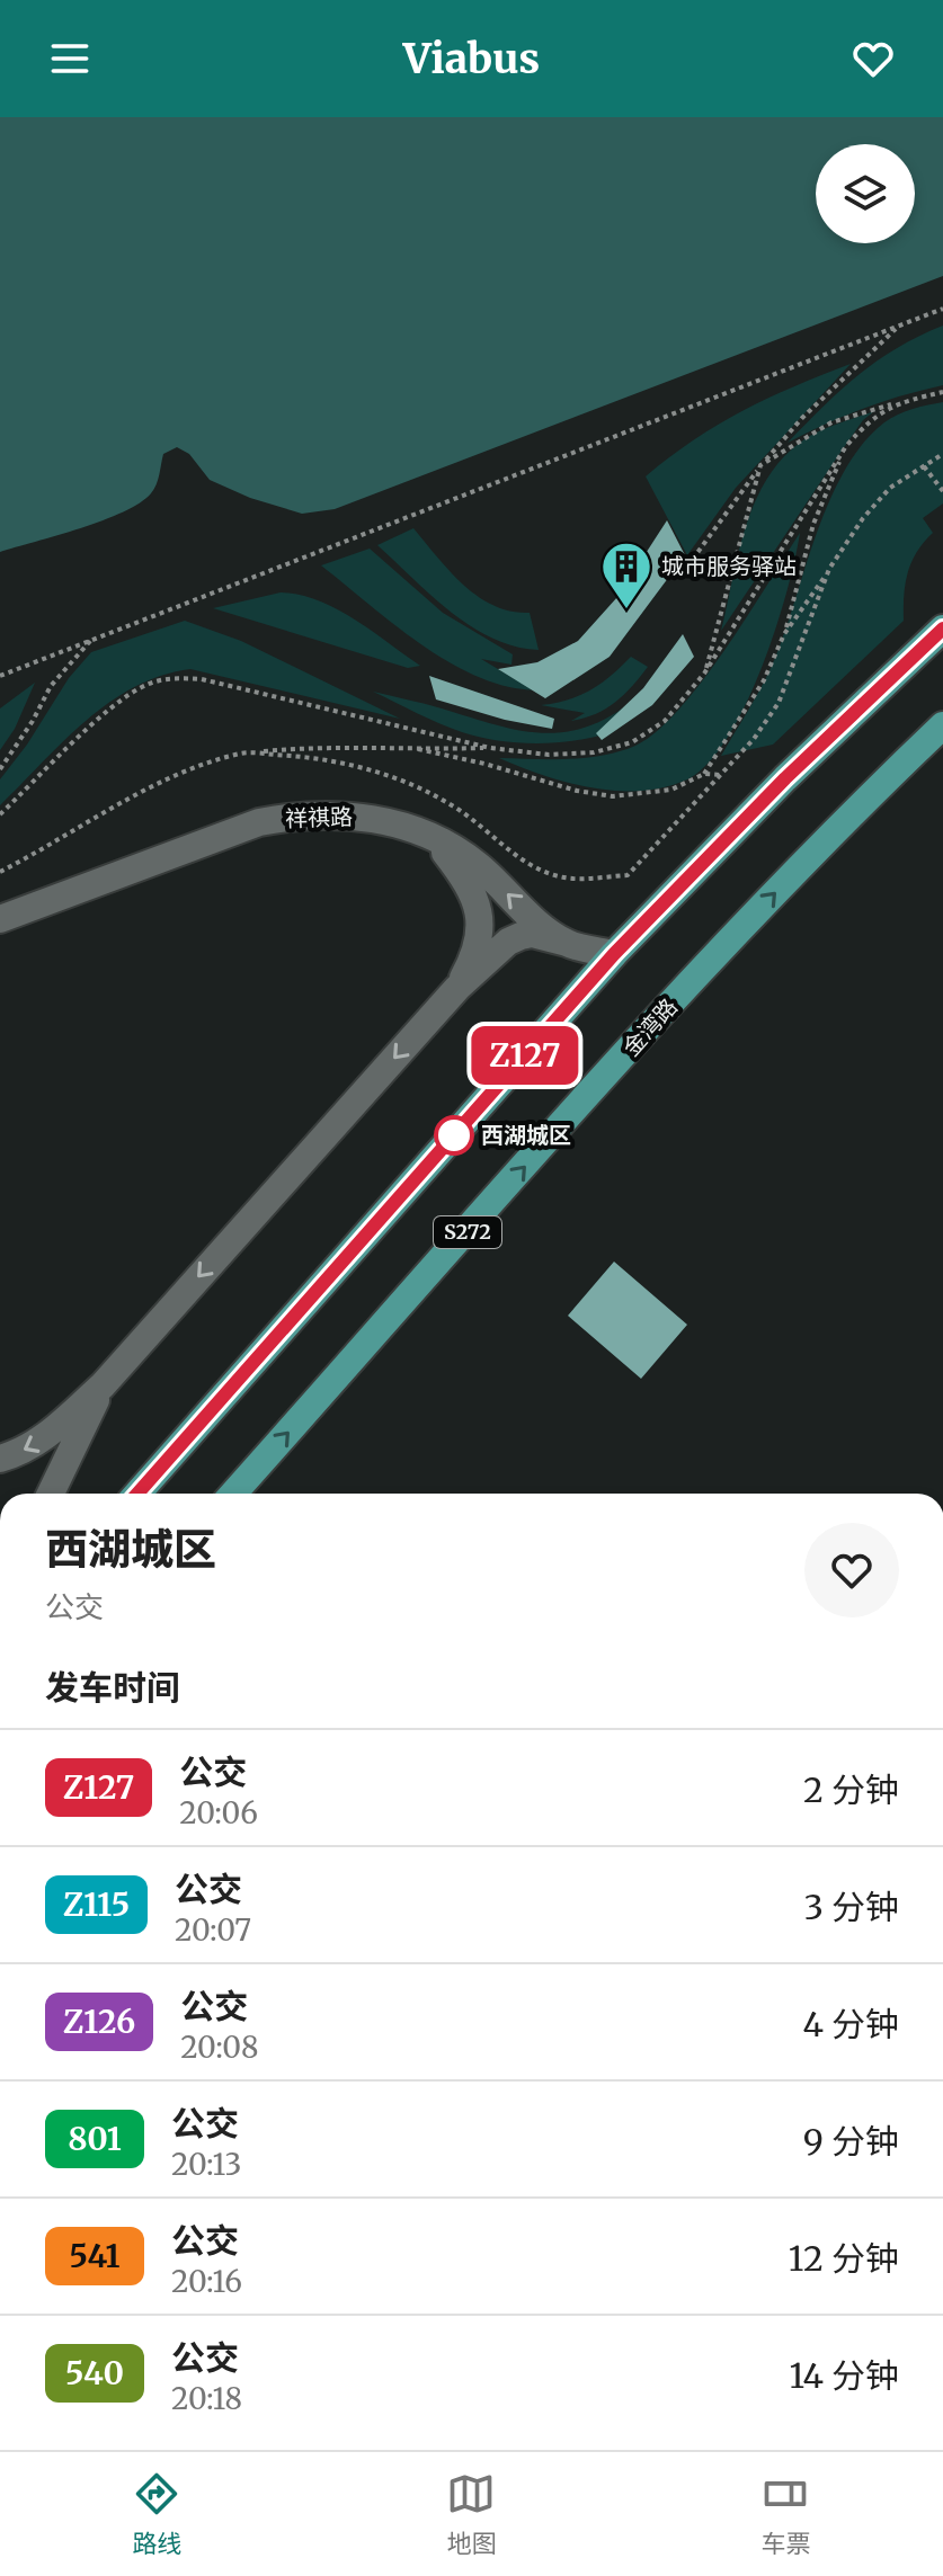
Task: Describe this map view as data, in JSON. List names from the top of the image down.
{
  "streets": {
    "main road": ["金湾路", "S272"],
    "street": ["祥祺路"]
  },
  "places": {
    "building": ["城市服务驿站"],
    "other": ["西湖城区"]
  },
  "lines": ["bus line Z127"],
  "page": {
    "header": "Viabus",
    "on_map": "Z127",
    "heading": [
      ["西湖城区", "公交"],
      "发车时间"
    ],
    "list": [
      {
        "mark": "Z127",
        "name": "公交",
        "note": "20:06",
        "value": "2 分钟"
      },
      {
        "mark": "Z115",
        "name": "公交",
        "note": "20:07",
        "value": "3 分钟"
      },
      {
        "mark": "Z126",
        "name": "公交",
        "note": "20:08",
        "value": "4 分钟"
      },
      {
        "mark": "801",
        "name": "公交",
        "note": "20:13",
        "value": "9 分钟"
      },
      {
        "mark": "541",
        "name": "公交",
        "note": "20:16",
        "value": "12 分钟"
      },
      {
        "mark": "540",
        "name": "公交",
        "note": "20:18",
        "value": "14 分钟"
      }
    ],
    "tabs": ["路线", "地图", "车票"]
  }
}
